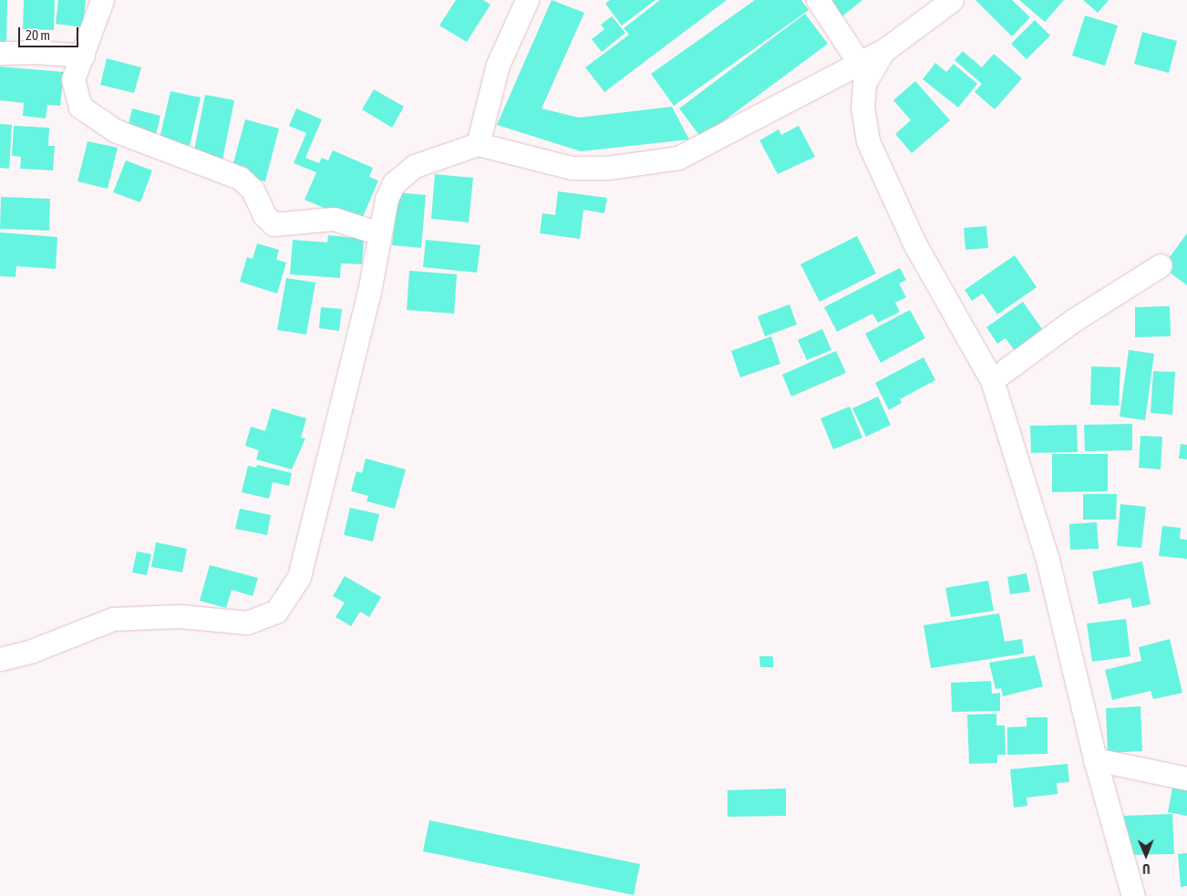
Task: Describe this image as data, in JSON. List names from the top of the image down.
{
  "scale_bar": "20 m",
  "north": "bottom"
}
